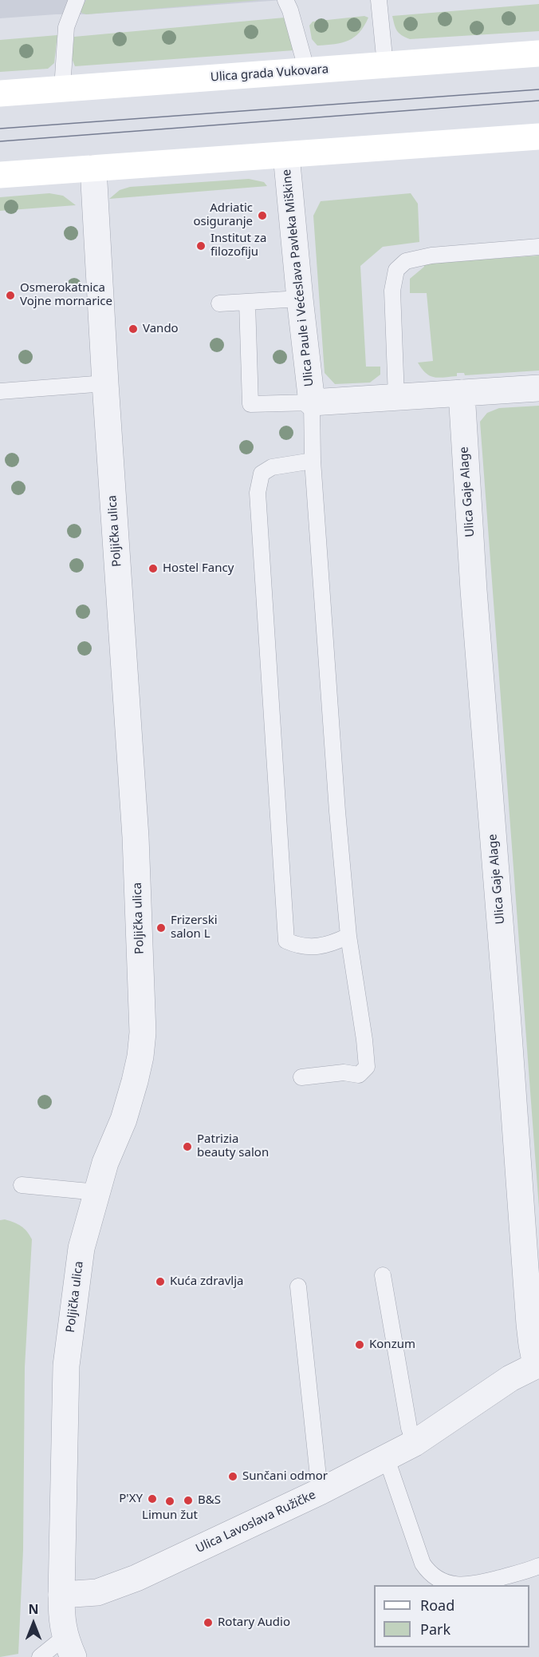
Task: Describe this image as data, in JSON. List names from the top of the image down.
{
  "streets": {
    "main road": ["Ulica grada Vukovara"],
    "street": [
      "Ulica Paule i Većeslava Pavleka Miškine",
      "Ulica Gaje Alage",
      "Poljička ulica",
      "Ulica Lavoslava Ružičke"
    ]
  },
  "crossings": [
    ["Ulica Paule i Većeslava Pavleka Miškine", "Ulica Gaje Alage"],
    ["Ulica Gaje Alage", "Ulica Lavoslava Ružičke"],
    ["Poljička ulica", "Ulica Lavoslava Ružičke"]
  ],
  "places": [
    "Adriatic osiguranje",
    "Institut za filozofiju",
    "Osmerokatnica Vojne mornarice",
    "Vando",
    "Hostel Fancy",
    "Frizerski salon L",
    "Patrizia beauty salon",
    "Kuća zdravlja",
    "Konzum",
    "Sunčani odmor",
    "P'XY",
    "B&S",
    "Limun žut",
    "Rotary Audio"
  ],
  "legend": ["Road", "Park"],
  "north": "top"
}
